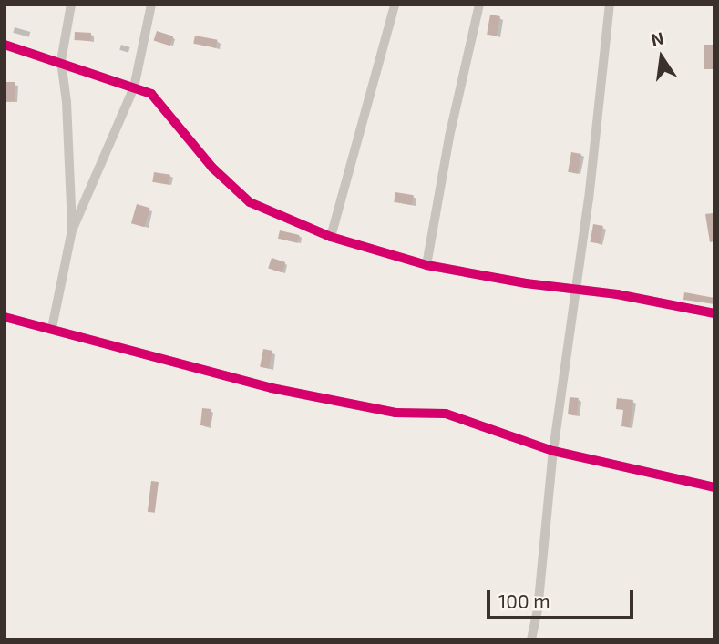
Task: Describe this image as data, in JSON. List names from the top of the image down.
{
  "scale_bar": "100 m",
  "north": "top"
}
